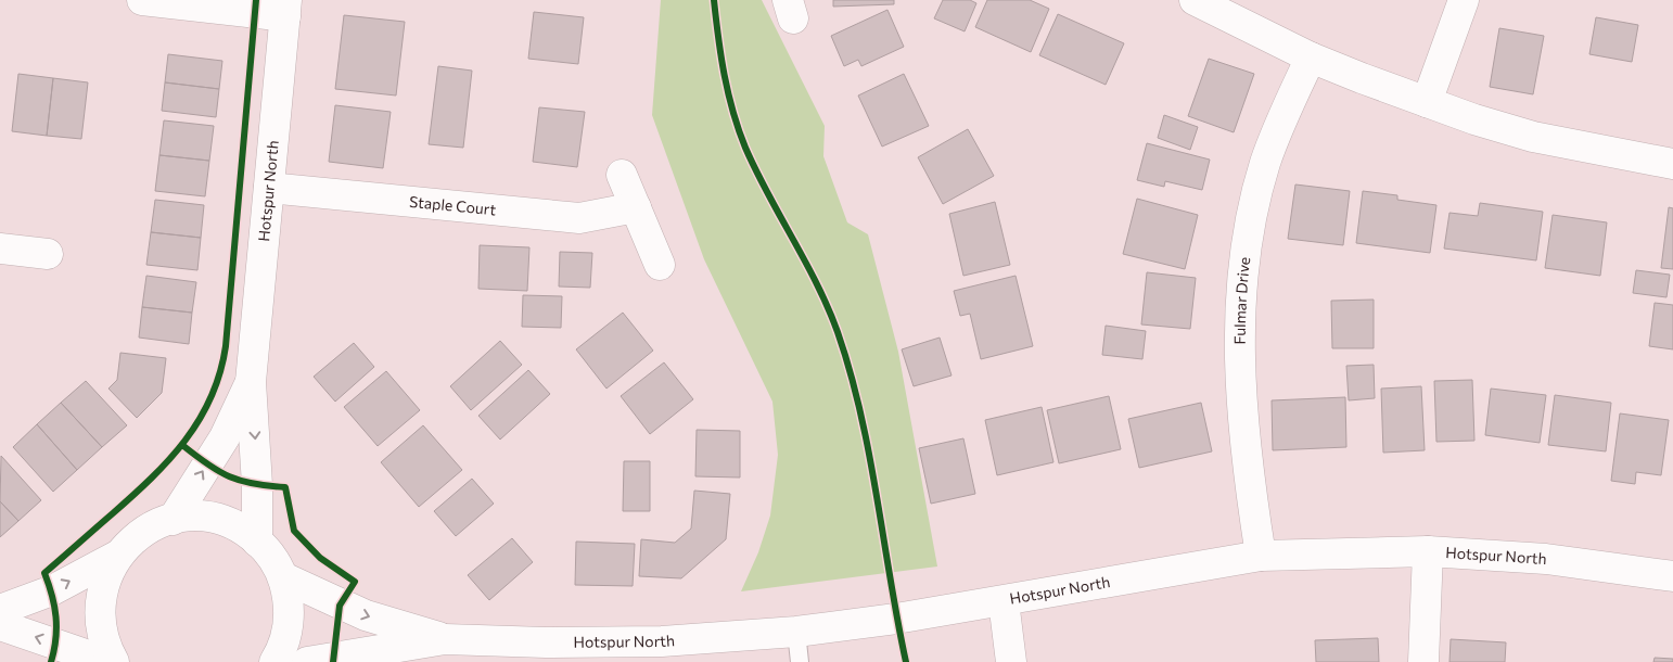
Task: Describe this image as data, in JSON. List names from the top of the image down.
{
  "streets": {
    "street": ["Hotspur North", "Staple Court", "Fulmar Drive"]
  },
  "crossings": [
    ["Hotspur North", "Staple Court"],
    ["Hotspur North", "Fulmar Drive"]
  ]
}
